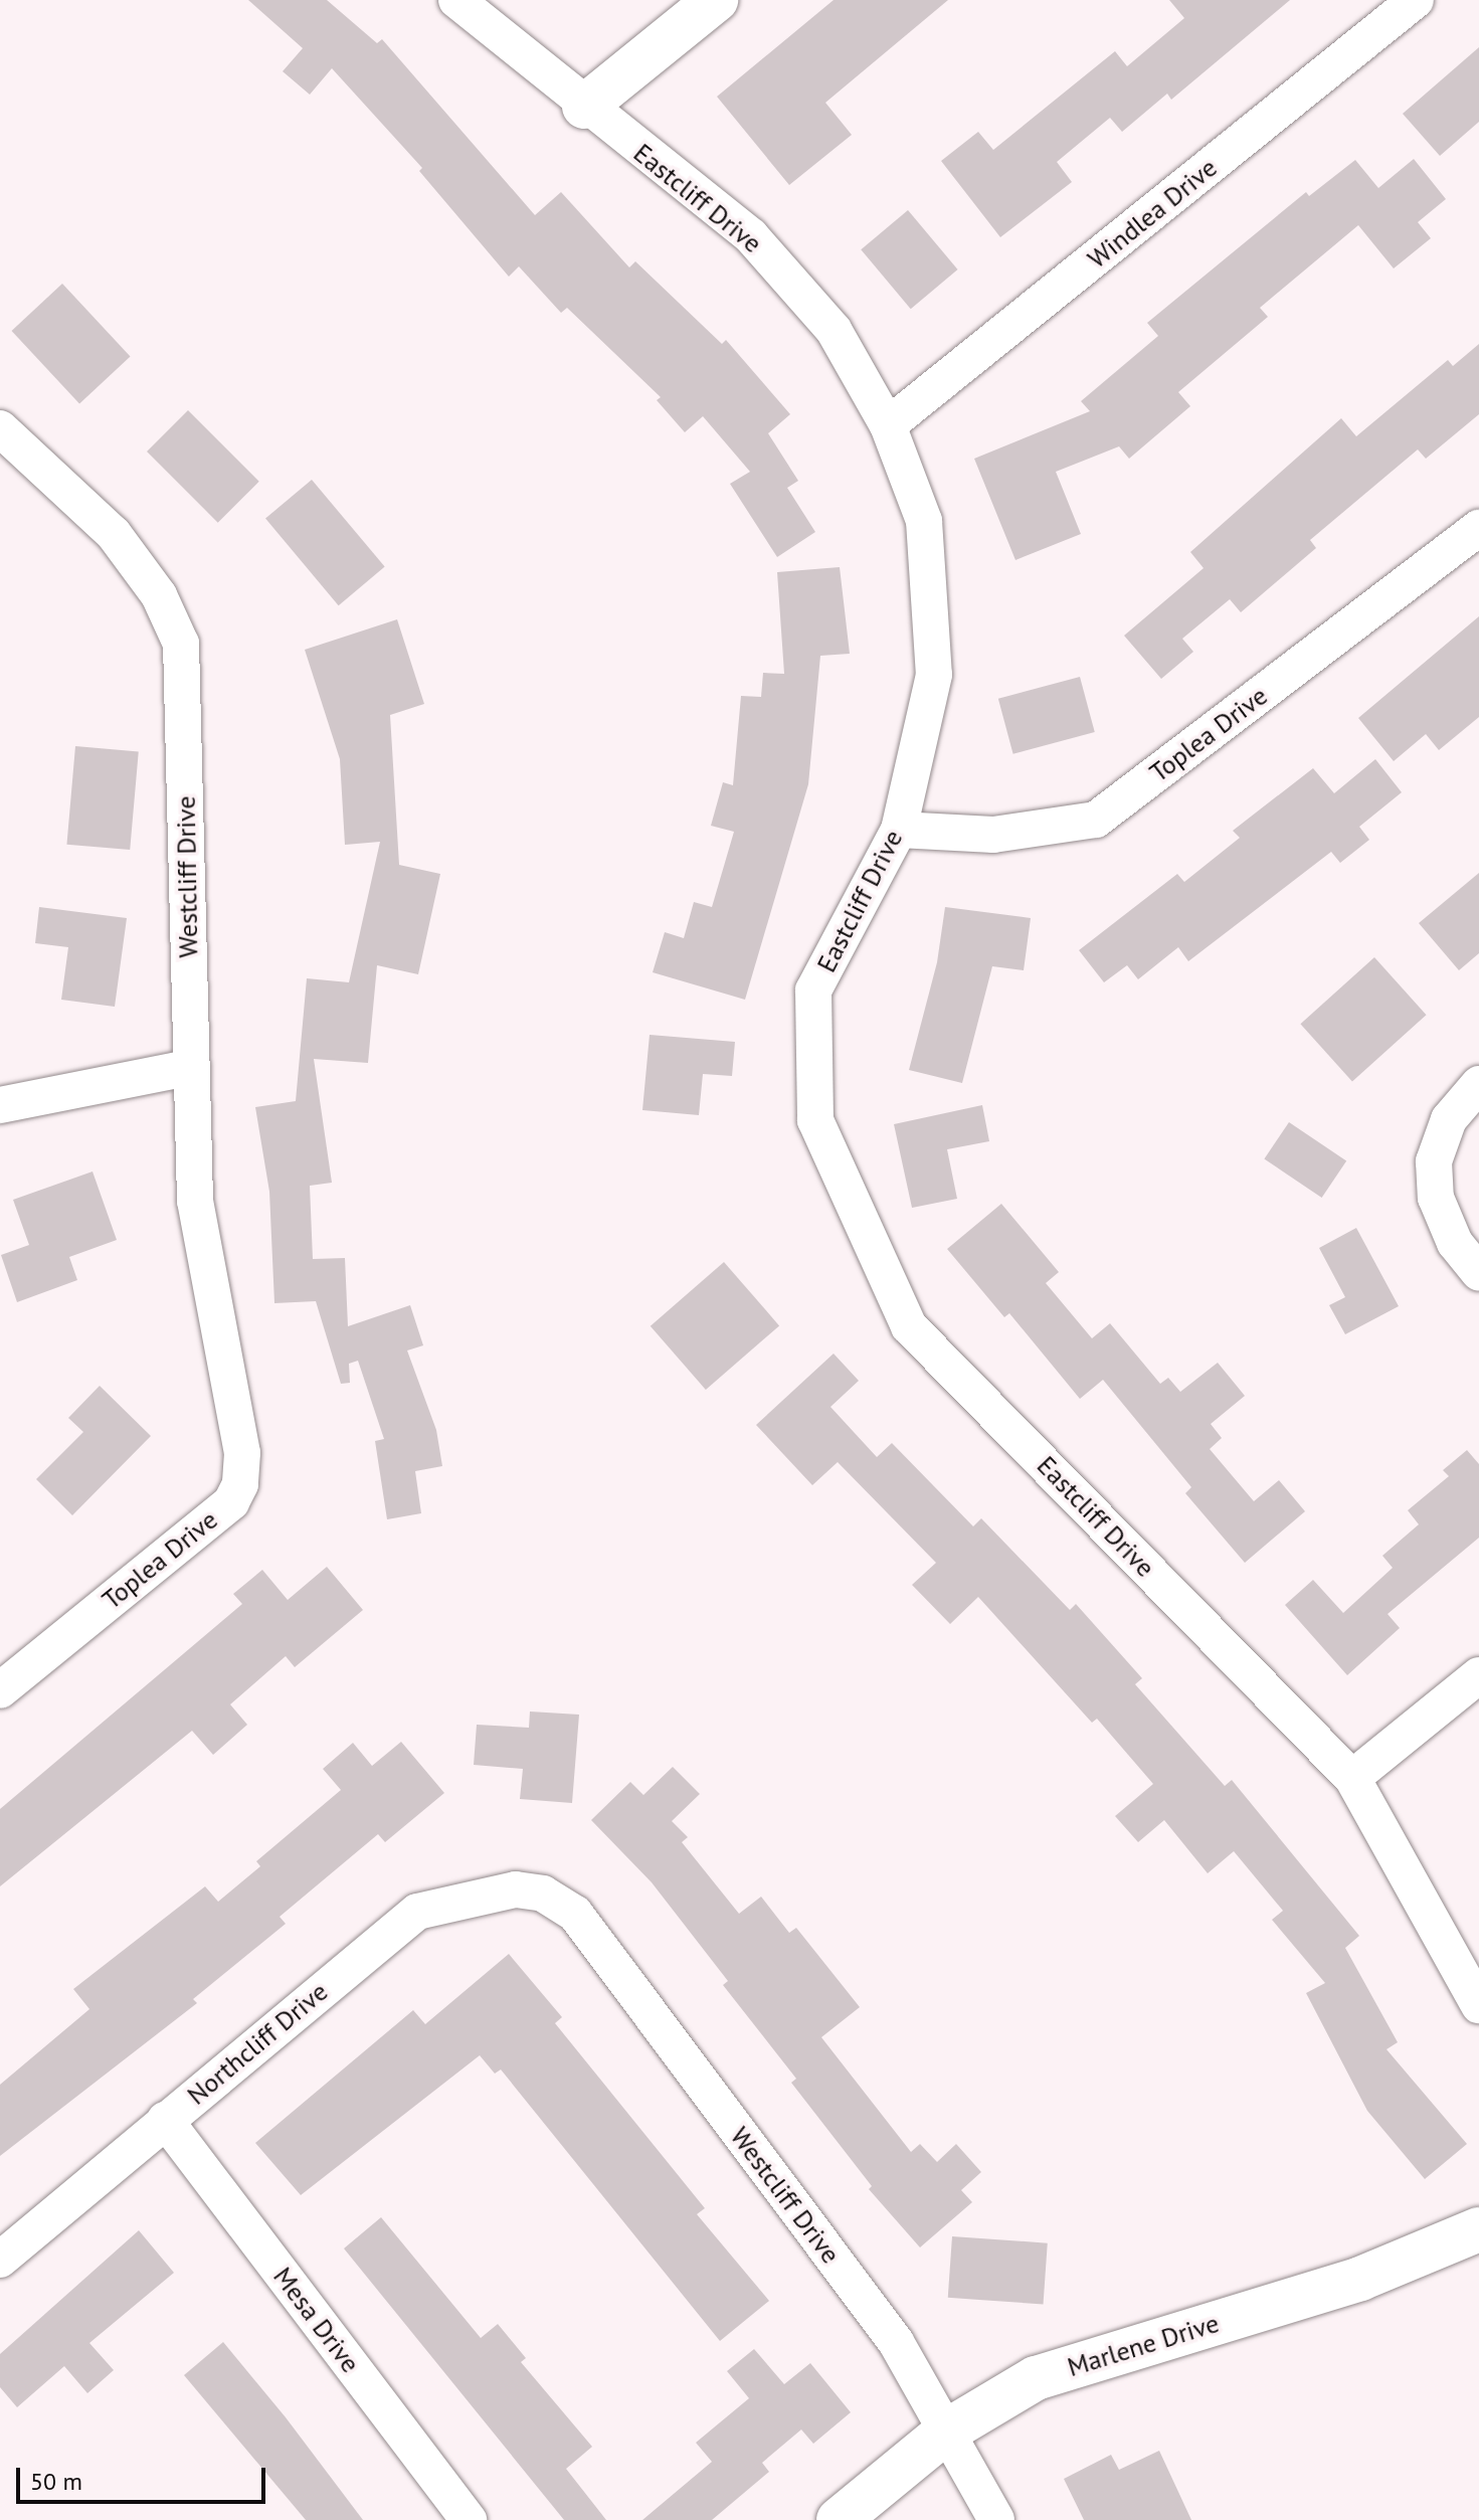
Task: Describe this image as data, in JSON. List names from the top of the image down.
{
  "streets": {
    "street": [
      "Eastcliff Drive",
      "Windlea Drive",
      "Toplea Drive",
      "Westcliff Drive",
      "Northcliff Drive",
      "Mesa Drive",
      "Marlene Drive"
    ]
  },
  "crossings": [
    ["Eastcliff Drive", "Windlea Drive"],
    ["Eastcliff Drive", "Toplea Drive"],
    ["Toplea Drive", "Westcliff Drive"],
    ["Westcliff Drive", "Northcliff Drive"],
    ["Westcliff Drive", "Marlene Drive"],
    ["Northcliff Drive", "Mesa Drive"]
  ],
  "scale_bar": "50 m"
}
